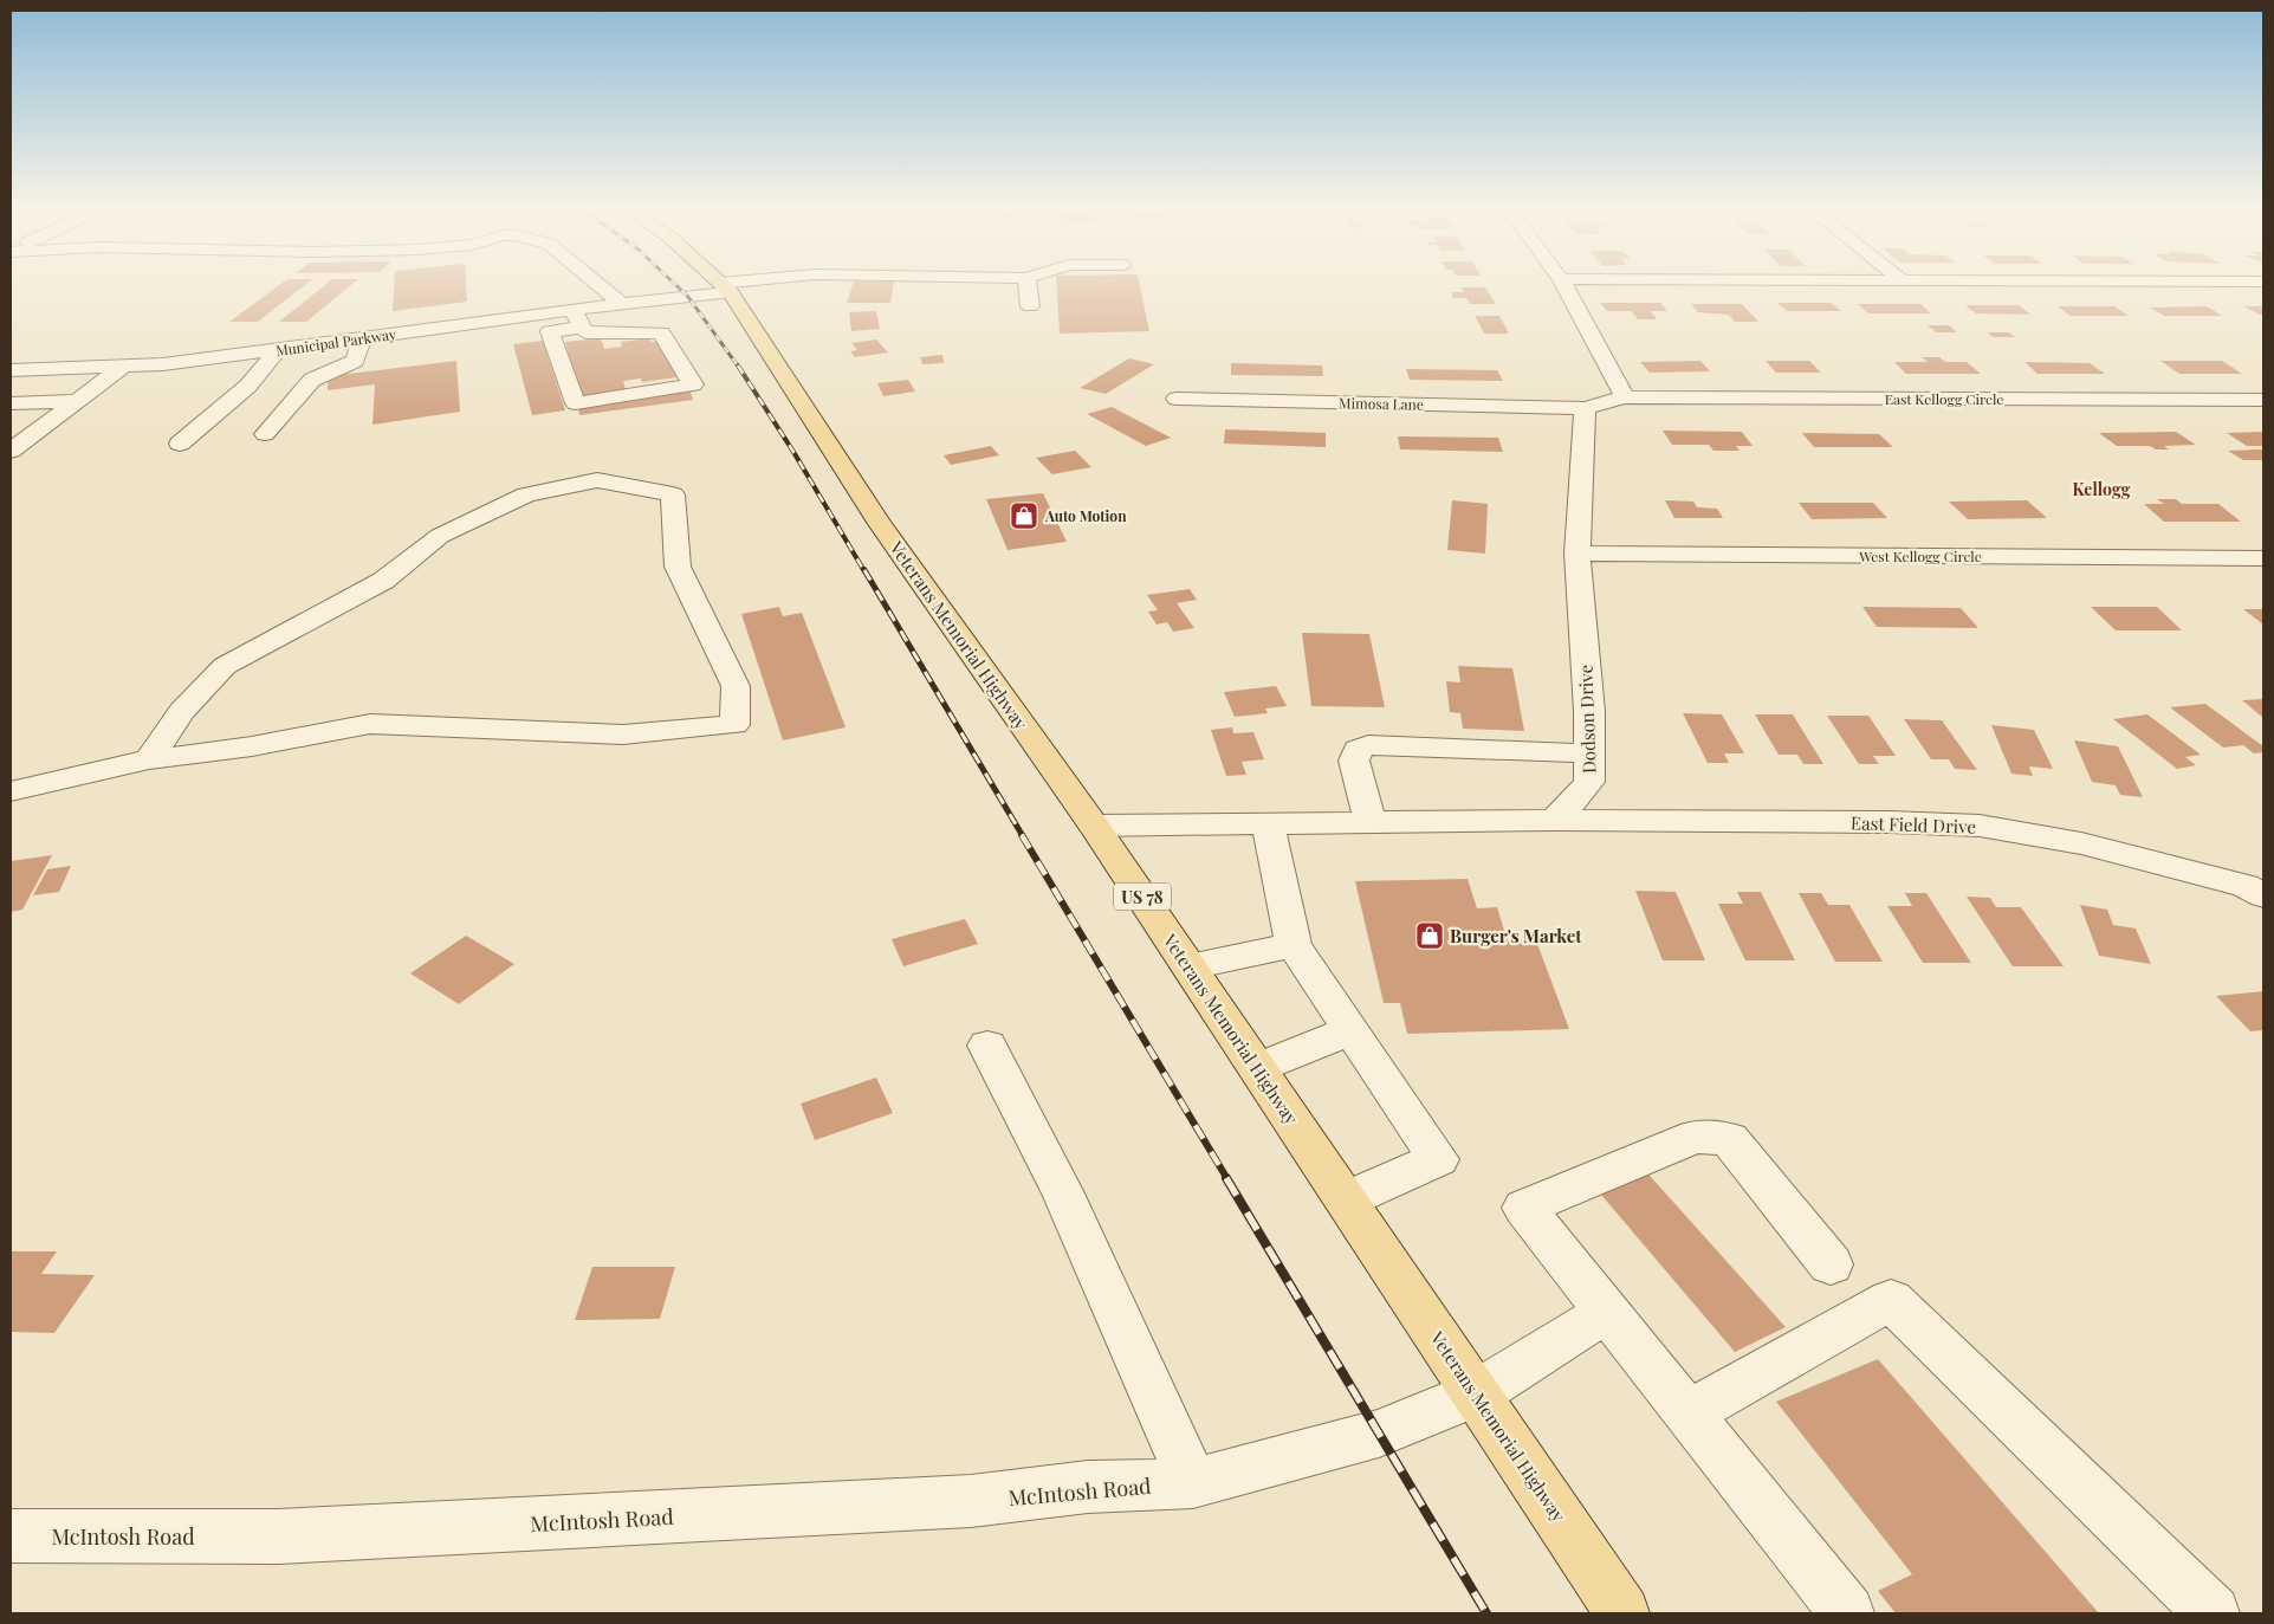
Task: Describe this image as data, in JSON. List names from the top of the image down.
{
  "streets": {
    "main road": ["Veterans Memorial Highway", "US 78"],
    "street": [
      "Municipal Parkway",
      "East Kellogg Circle",
      "Mimosa Lane",
      "West Kellogg Circle",
      "Dodson Drive",
      "East Field Drive",
      "McIntosh Road"
    ]
  },
  "crossings": [
    ["Municipal Parkway", "Veterans Memorial Highway"],
    ["Mimosa Lane", "Dodson Drive"],
    ["West Kellogg Circle", "Dodson Drive"],
    ["Veterans Memorial Highway", "McIntosh Road"],
    ["Dodson Drive", "East Field Drive"]
  ],
  "districts": ["Kellogg"],
  "places": {
    "shop": ["Auto Motion", "Burger's Market"]
  }
}
